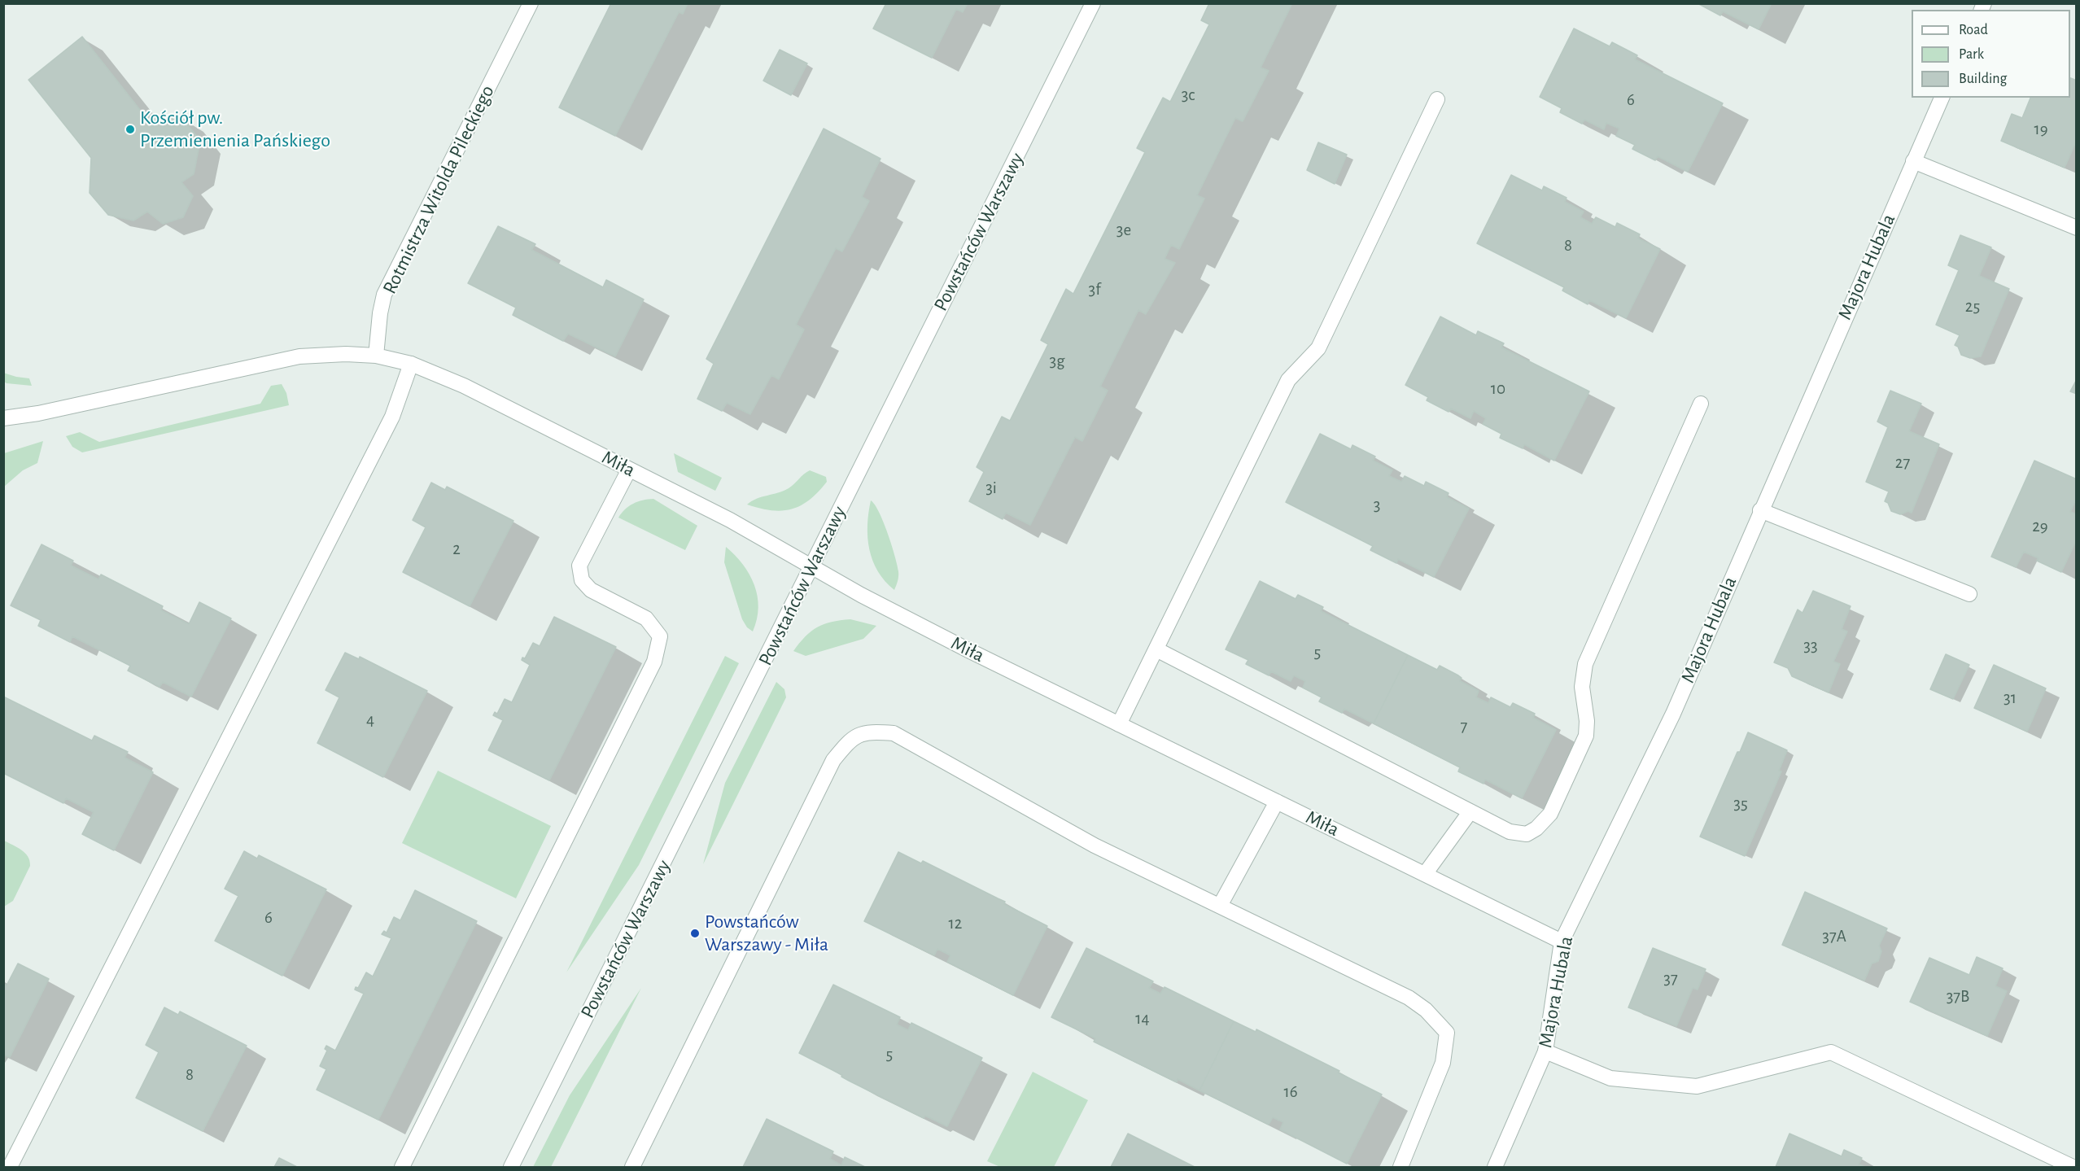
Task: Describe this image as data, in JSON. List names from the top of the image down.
{
  "streets": {
    "street": [
      "Rotmistrza Witolda Pileckiego",
      "Powstańców Warszawy",
      "Majora Hubala",
      "Miła"
    ]
  },
  "crossings": [
    ["Rotmistrza Witolda Pileckiego", "Miła"],
    ["Powstańców Warszawy", "Miła"],
    ["Majora Hubala", "Miła"]
  ],
  "places": ["Kościół pw. Przemienienia Pańskiego", "Powstańców Warszawy - Miła"],
  "house_numbers": [
    "3c",
    "6",
    "19",
    "3e",
    "8",
    "3f",
    "25",
    "3g",
    "10",
    "27",
    "3i",
    "3",
    "29",
    "2",
    "33",
    "5",
    "31",
    "4",
    "7",
    "35",
    "6",
    "12",
    "37A",
    "37",
    "37B",
    "14",
    "5",
    "8",
    "16"
  ],
  "legend": ["Road", "Park", "Building"]
}
